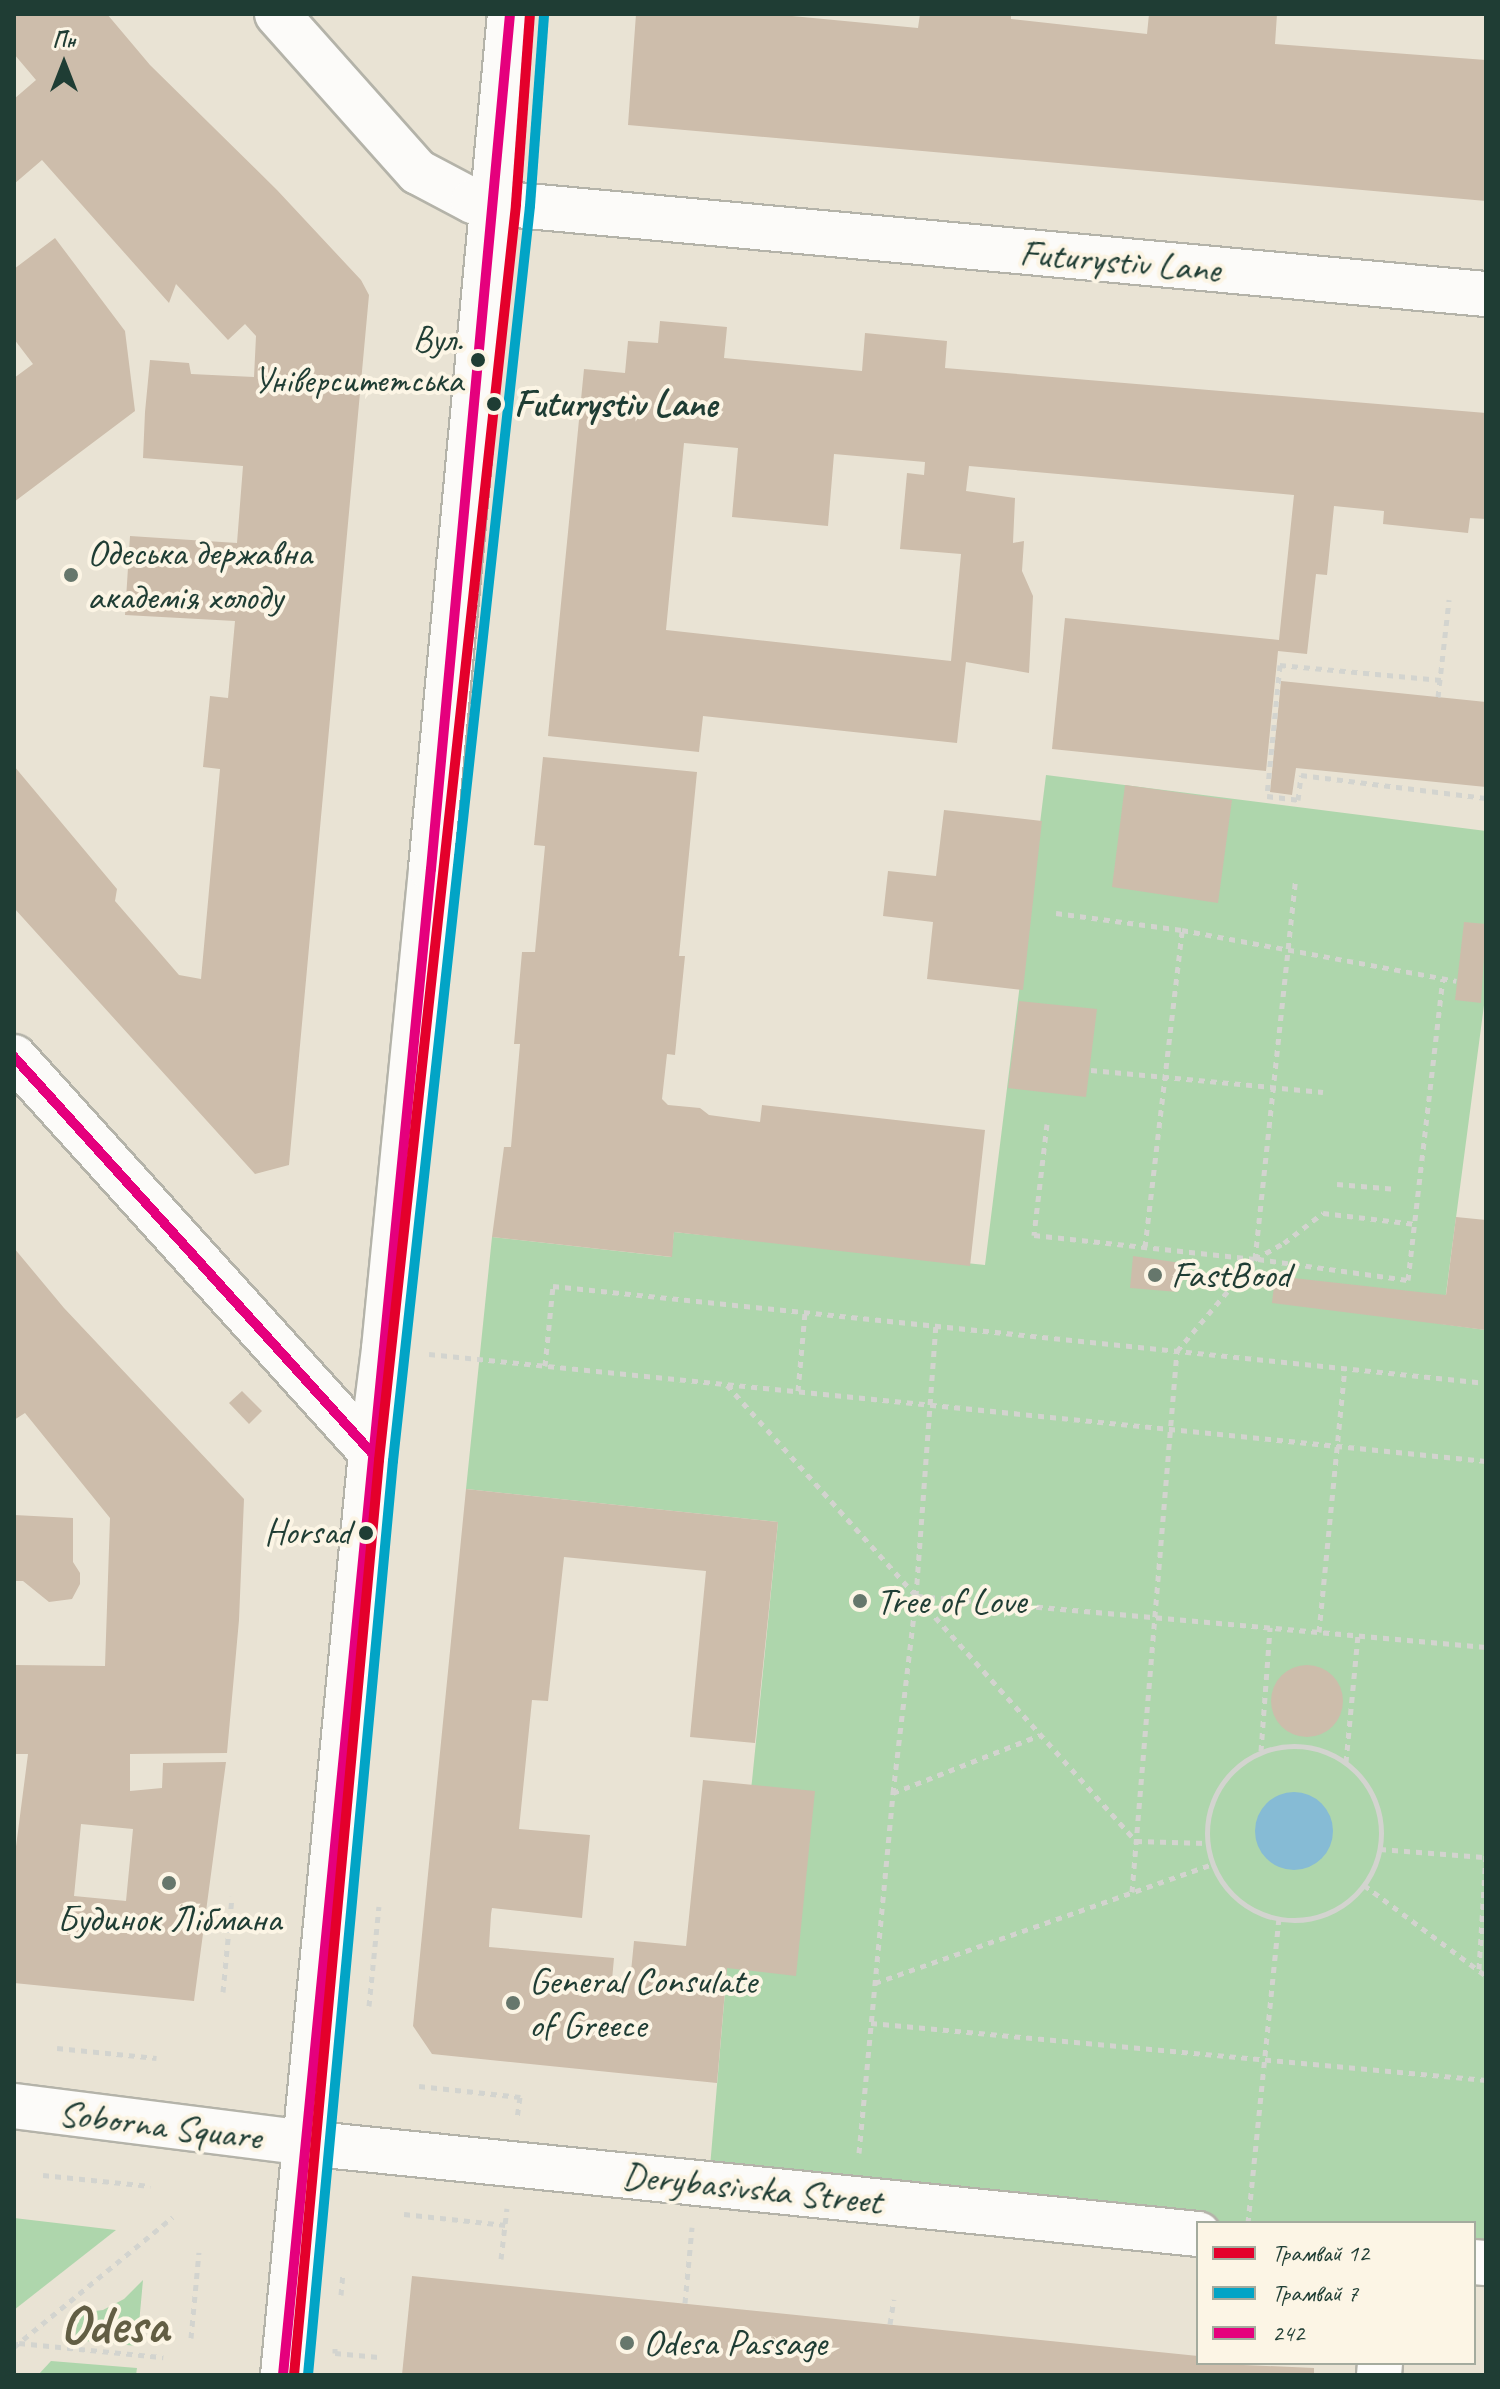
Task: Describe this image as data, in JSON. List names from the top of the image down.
{
  "streets": {
    "street": ["Futurystiv Lane", "Soborna Square", "Derybasivska Street"]
  },
  "crossings": [
    ["Soborna Square", "Derybasivska Street"]
  ],
  "districts": ["Odesa"],
  "places": [
    "Вул. Університетська",
    "Futurystiv Lane",
    "Одеська державна академія холоду",
    "FastBood",
    "Horsad",
    "Tree of Love",
    "Будинок Лібмана",
    "General Consulate of Greece",
    "Odesa Passage"
  ],
  "lines": ["tram line 12", "transit line 242", "tram line 7"],
  "legend": ["Трамвай 12", "Трамвай 7", "242"],
  "north": "top"
}
